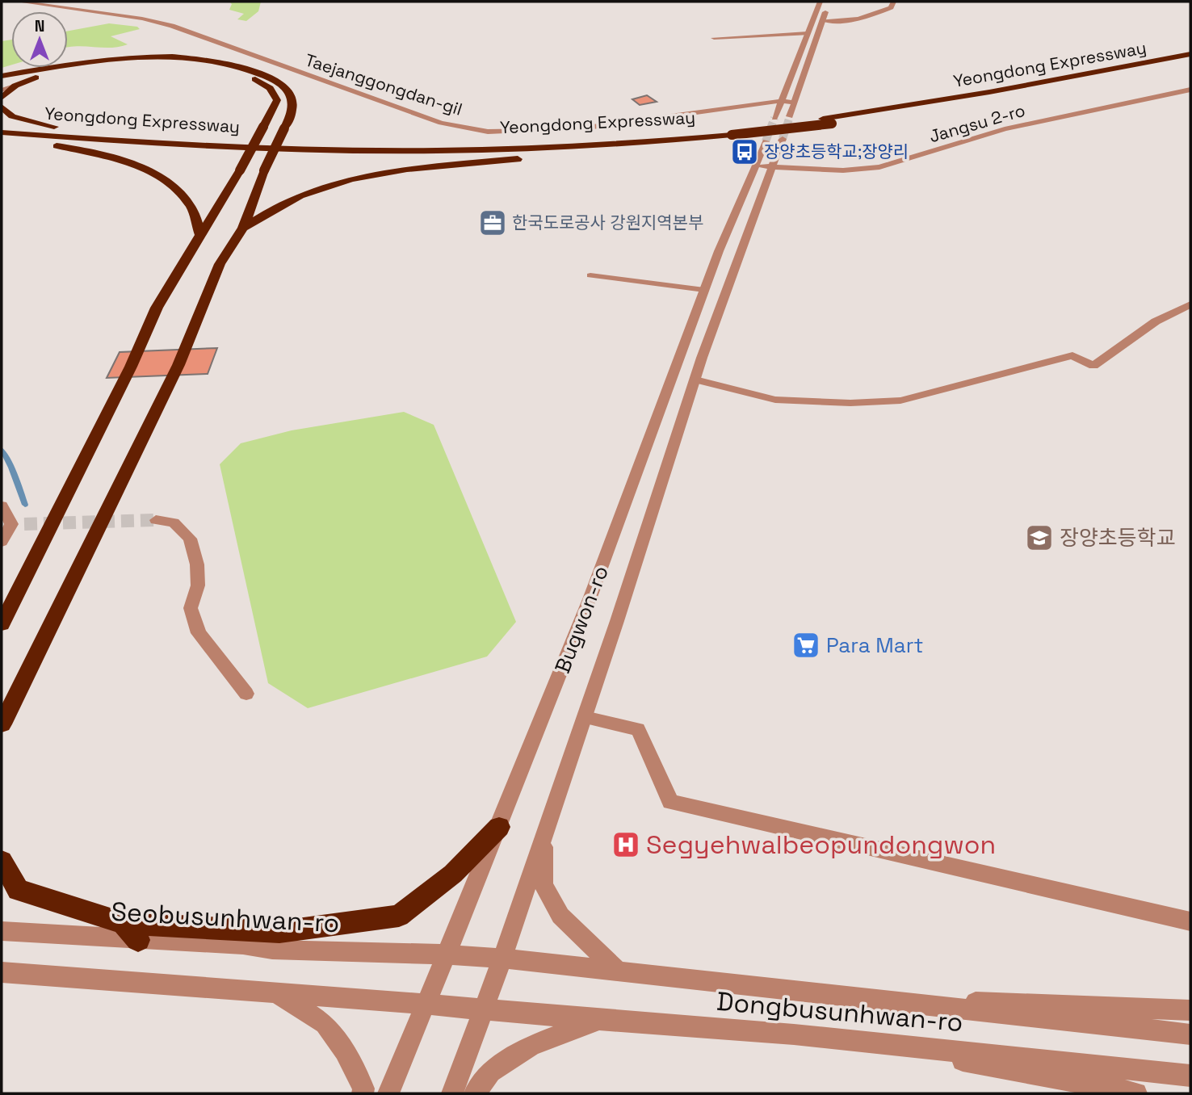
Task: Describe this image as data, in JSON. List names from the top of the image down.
{
  "streets": {
    "highway": ["Yeongdong Expressway"],
    "street": [
      "Taejanggongdan-gil",
      "Jangsu 2-ro",
      "Bugwon-ro",
      "Seobusunhwan-ro",
      "Dongbusunhwan-ro"
    ]
  },
  "crossings": [
    ["Jangsu 2-ro", "Bugwon-ro"],
    ["Bugwon-ro", "Seobusunhwan-ro"],
    ["Bugwon-ro", "Dongbusunhwan-ro"],
    ["Seobusunhwan-ro", "Dongbusunhwan-ro"]
  ],
  "places": {
    "bus stop": ["장양초등학교;장양리"],
    "office": ["한국도로공사 강원지역본부"],
    "school or university": ["장양초등학교"],
    "supermarket": ["Para Mart"],
    "hospital": ["Segyehwalbeopundongwon"]
  },
  "north": "top"
}
